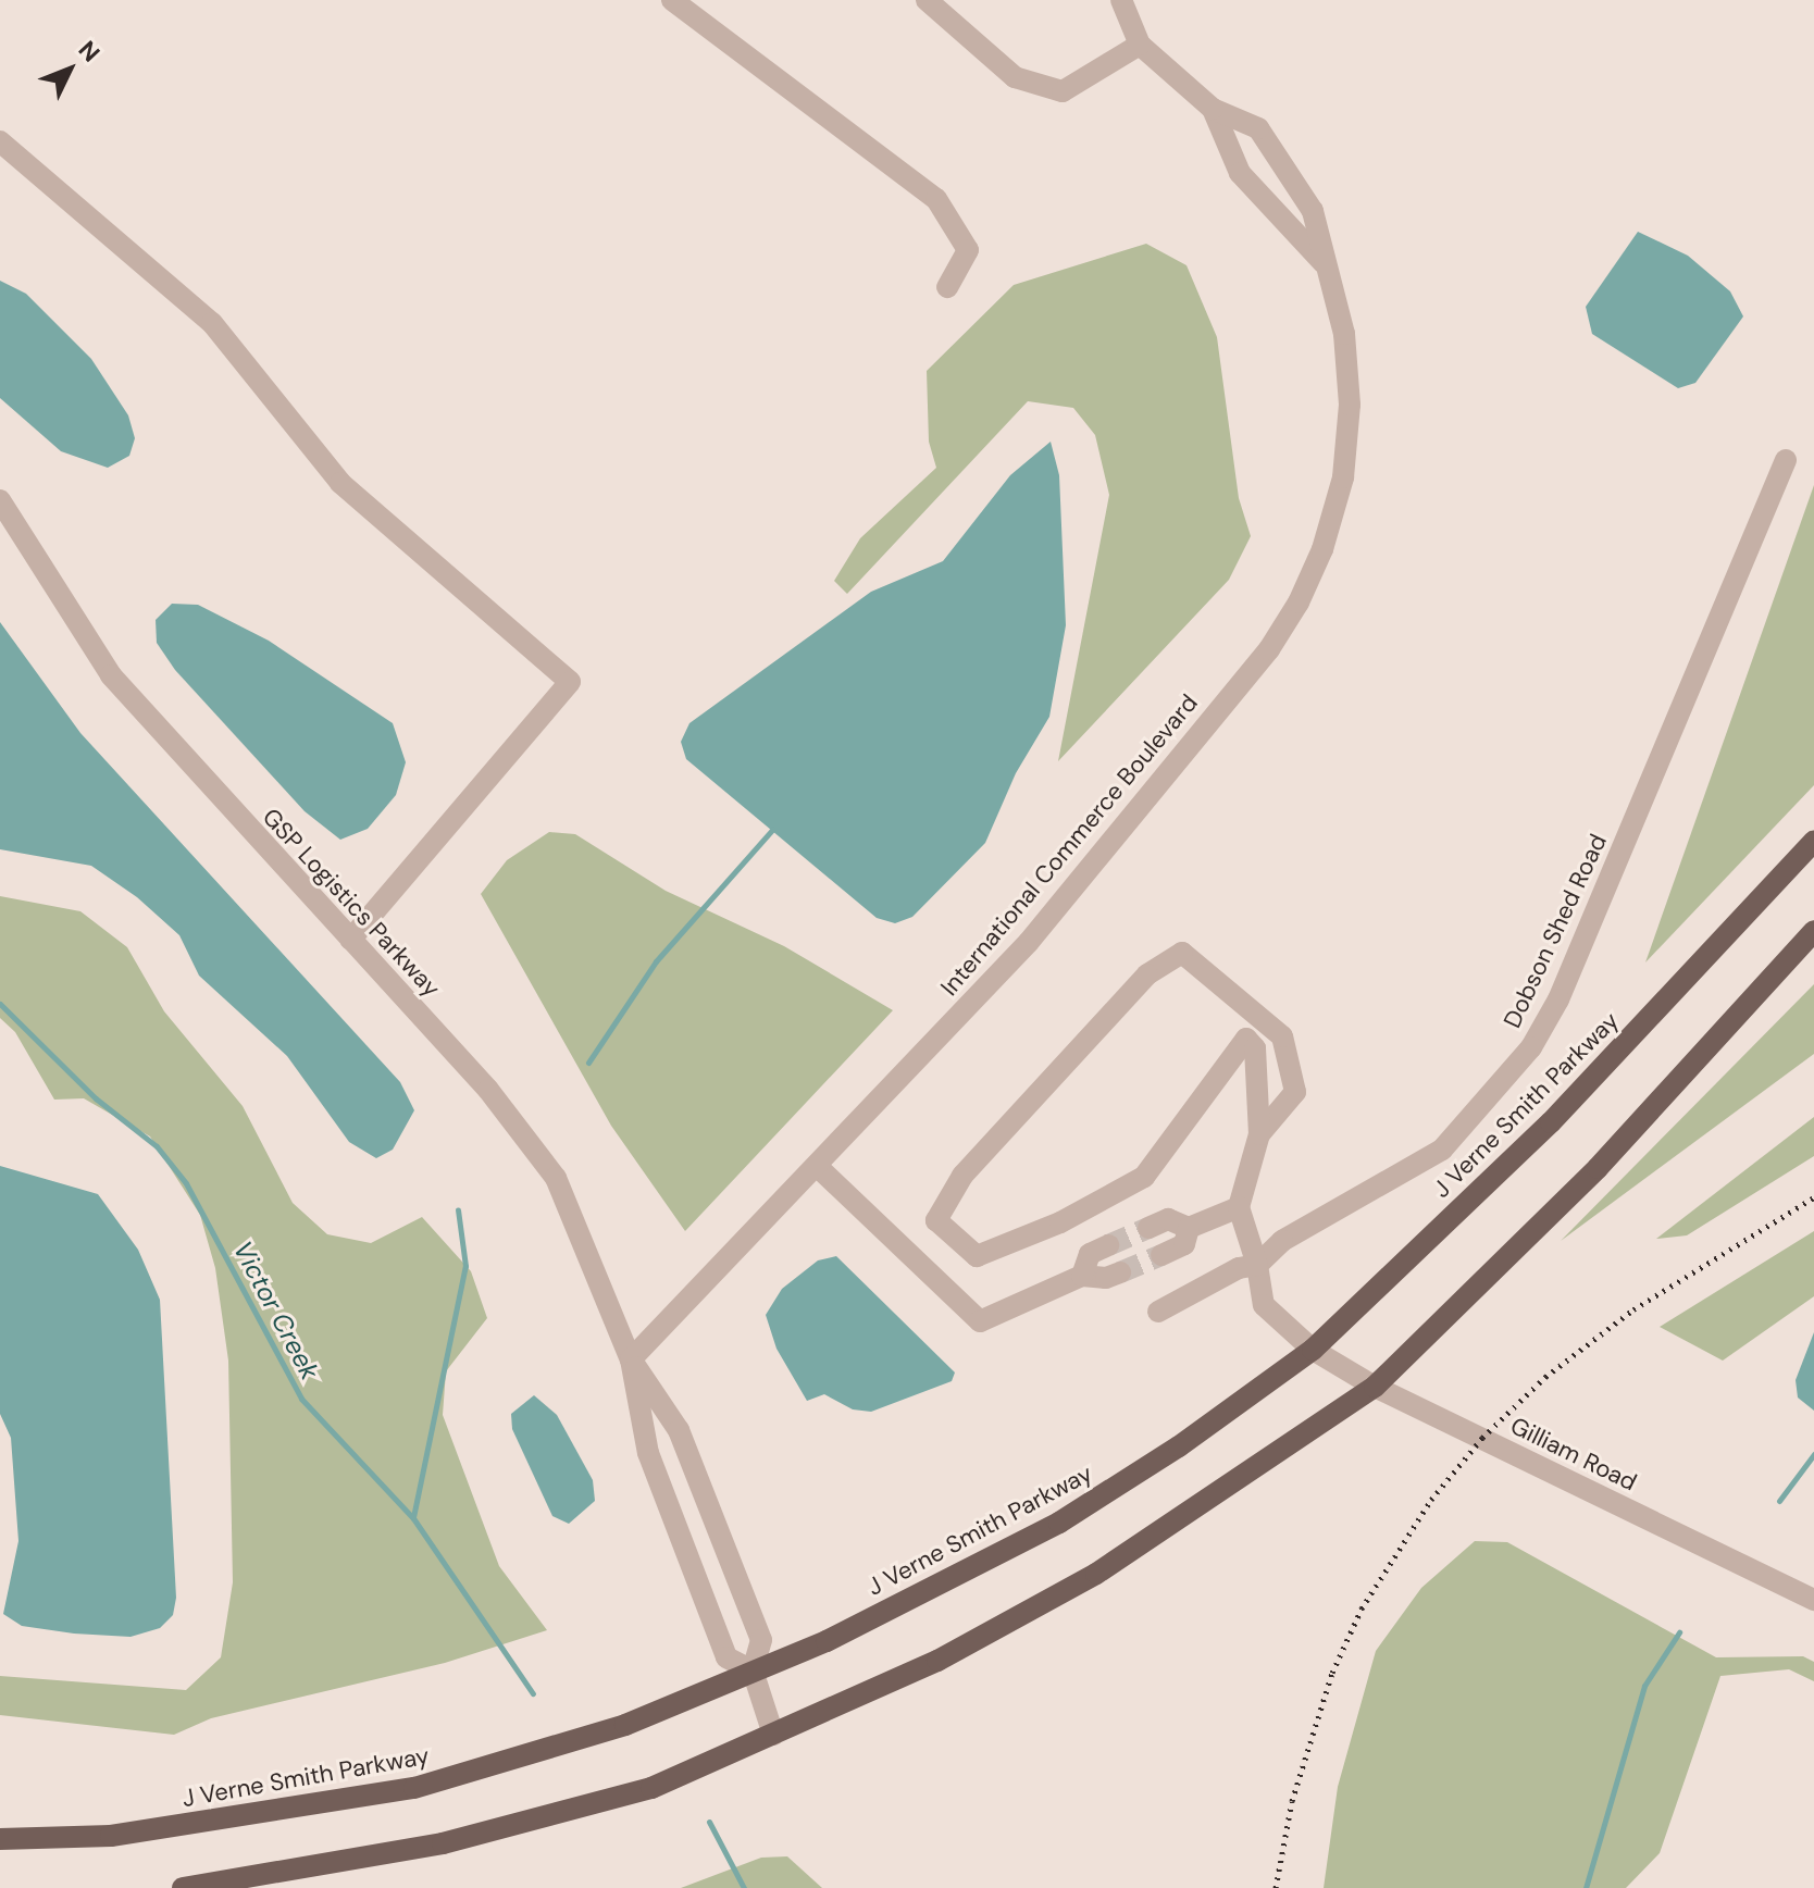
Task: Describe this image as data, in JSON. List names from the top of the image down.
{
  "streets": {
    "main road": ["J Verne Smith Parkway"],
    "street": [
      "International Commerce Boulevard",
      "GSP Logistics Parkway",
      "Dobson Shed Road",
      "Gilliam Road"
    ]
  },
  "crossings": [
    ["International Commerce Boulevard", "GSP Logistics Parkway"],
    ["GSP Logistics Parkway", "J Verne Smith Parkway"],
    ["J Verne Smith Parkway", "Gilliam Road"]
  ],
  "water": ["Victor Creek"],
  "north": "top right"
}
